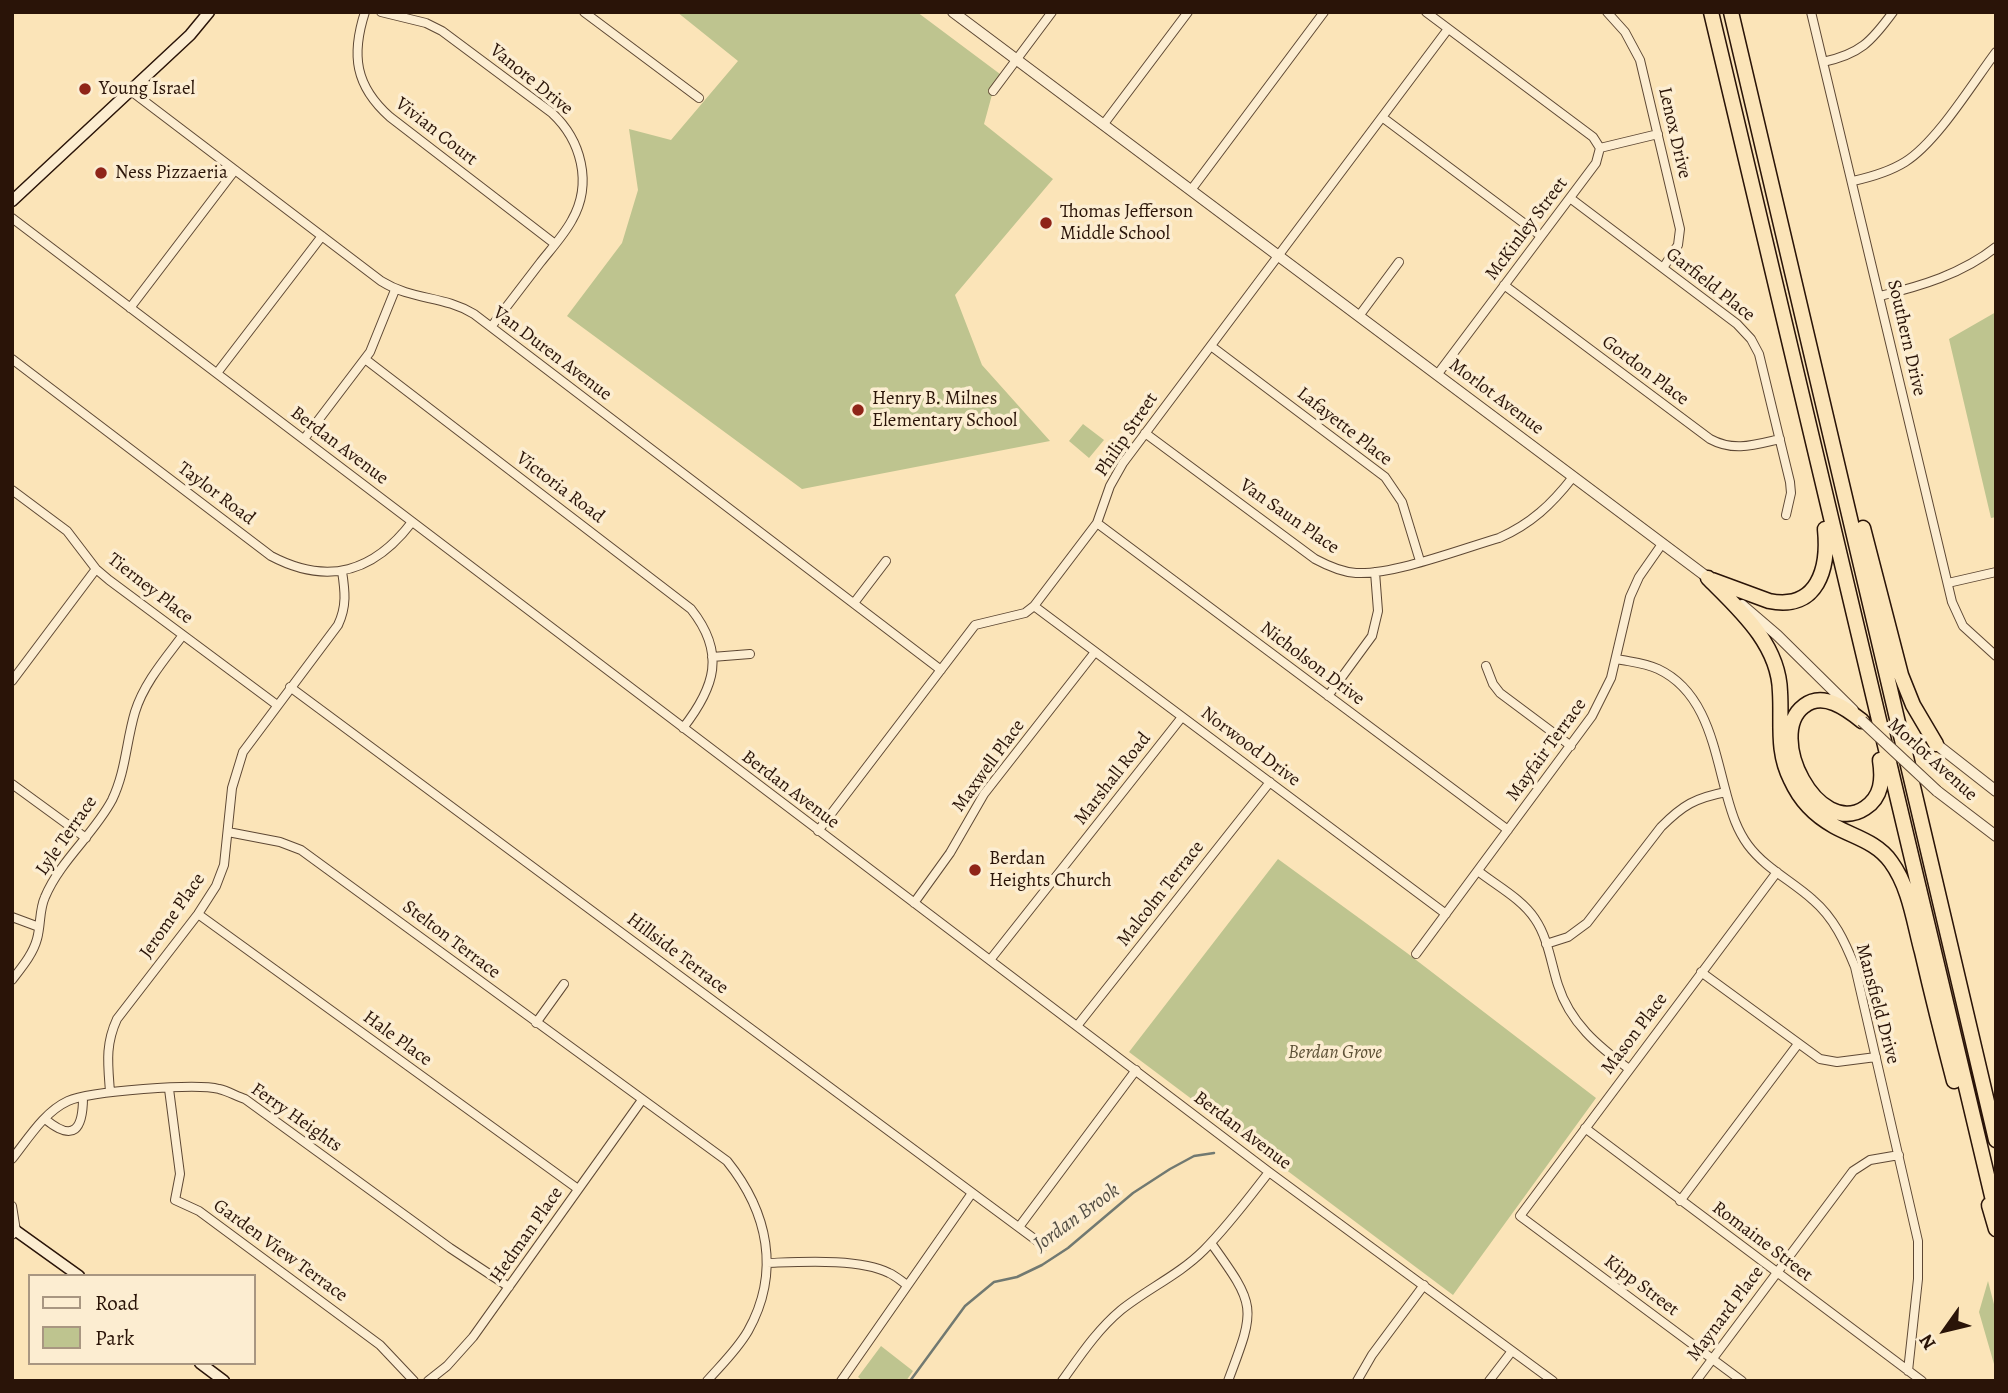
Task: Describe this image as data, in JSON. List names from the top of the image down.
{
  "streets": {
    "street": [
      "Vanore Drive",
      "Vivian Court",
      "Lenox Drive",
      "McKinley Street",
      "Garfield Place",
      "Southern Drive",
      "Van Duren Avenue",
      "Gordon Place",
      "Morlot Avenue",
      "Lafayette Place",
      "Philip Street",
      "Berdan Avenue",
      "Victoria Road",
      "Taylor Road",
      "Van Saun Place",
      "Tierney Place",
      "Nicholson Drive",
      "Norwood Drive",
      "Mayfair Terrace",
      "Maxwell Place",
      "Marshall Road",
      "Lyle Terrace",
      "Malcolm Terrace",
      "Jerome Place",
      "Stelton Terrace",
      "Hillside Terrace",
      "Mansfield Drive",
      "Mason Place",
      "Hale Place",
      "Ferry Heights",
      "Hedman Place",
      "Romaine Street",
      "Garden View Terrace",
      "Kipp Street",
      "Maynard Place"
    ]
  },
  "crossings": [
    ["Vanore Drive", "Vivian Court"],
    ["Vanore Drive", "Van Duren Avenue"],
    ["Lenox Drive", "Garfield Place"],
    ["McKinley Street", "Garfield Place"],
    ["McKinley Street", "Gordon Place"],
    ["McKinley Street", "Morlot Avenue"],
    ["Garfield Place", "Gordon Place"],
    ["Morlot Avenue", "Philip Street"],
    ["Morlot Avenue", "Van Saun Place"],
    ["Morlot Avenue", "Mayfair Terrace"],
    ["Lafayette Place", "Philip Street"],
    ["Lafayette Place", "Van Saun Place"],
    ["Philip Street", "Van Saun Place"],
    ["Philip Street", "Nicholson Drive"],
    ["Philip Street", "Norwood Drive"],
    ["Berdan Avenue", "Victoria Road"],
    ["Berdan Avenue", "Taylor Road"],
    ["Berdan Avenue", "Maxwell Place"],
    ["Berdan Avenue", "Marshall Road"],
    ["Berdan Avenue", "Malcolm Terrace"],
    ["Taylor Road", "Jerome Place"],
    ["Tierney Place", "Lyle Terrace"],
    ["Tierney Place", "Jerome Place"],
    ["Nicholson Drive", "Mayfair Terrace"],
    ["Norwood Drive", "Mayfair Terrace"],
    ["Norwood Drive", "Maxwell Place"],
    ["Norwood Drive", "Marshall Road"],
    ["Norwood Drive", "Malcolm Terrace"],
    ["Mayfair Terrace", "Mansfield Drive"],
    ["Jerome Place", "Stelton Terrace"],
    ["Jerome Place", "Hillside Terrace"],
    ["Jerome Place", "Hale Place"],
    ["Jerome Place", "Ferry Heights"],
    ["Stelton Terrace", "Hedman Place"],
    ["Mansfield Drive", "Mason Place"],
    ["Mansfield Drive", "Romaine Street"],
    ["Mansfield Drive", "Maynard Place"],
    ["Mason Place", "Romaine Street"],
    ["Mason Place", "Kipp Street"],
    ["Hale Place", "Hedman Place"],
    ["Ferry Heights", "Hedman Place"],
    ["Ferry Heights", "Garden View Terrace"],
    ["Romaine Street", "Maynard Place"],
    ["Kipp Street", "Maynard Place"]
  ],
  "water": ["Jordan Brook"],
  "parks": ["Berdan Grove"],
  "places": [
    "Young Israel",
    "Ness Pizzaeria",
    "Thomas Jefferson Middle School",
    "Henry B. Milnes Elementary School",
    "Berdan Heights Church"
  ],
  "legend": ["Road", "Park"],
  "north": "bottom left"
}
